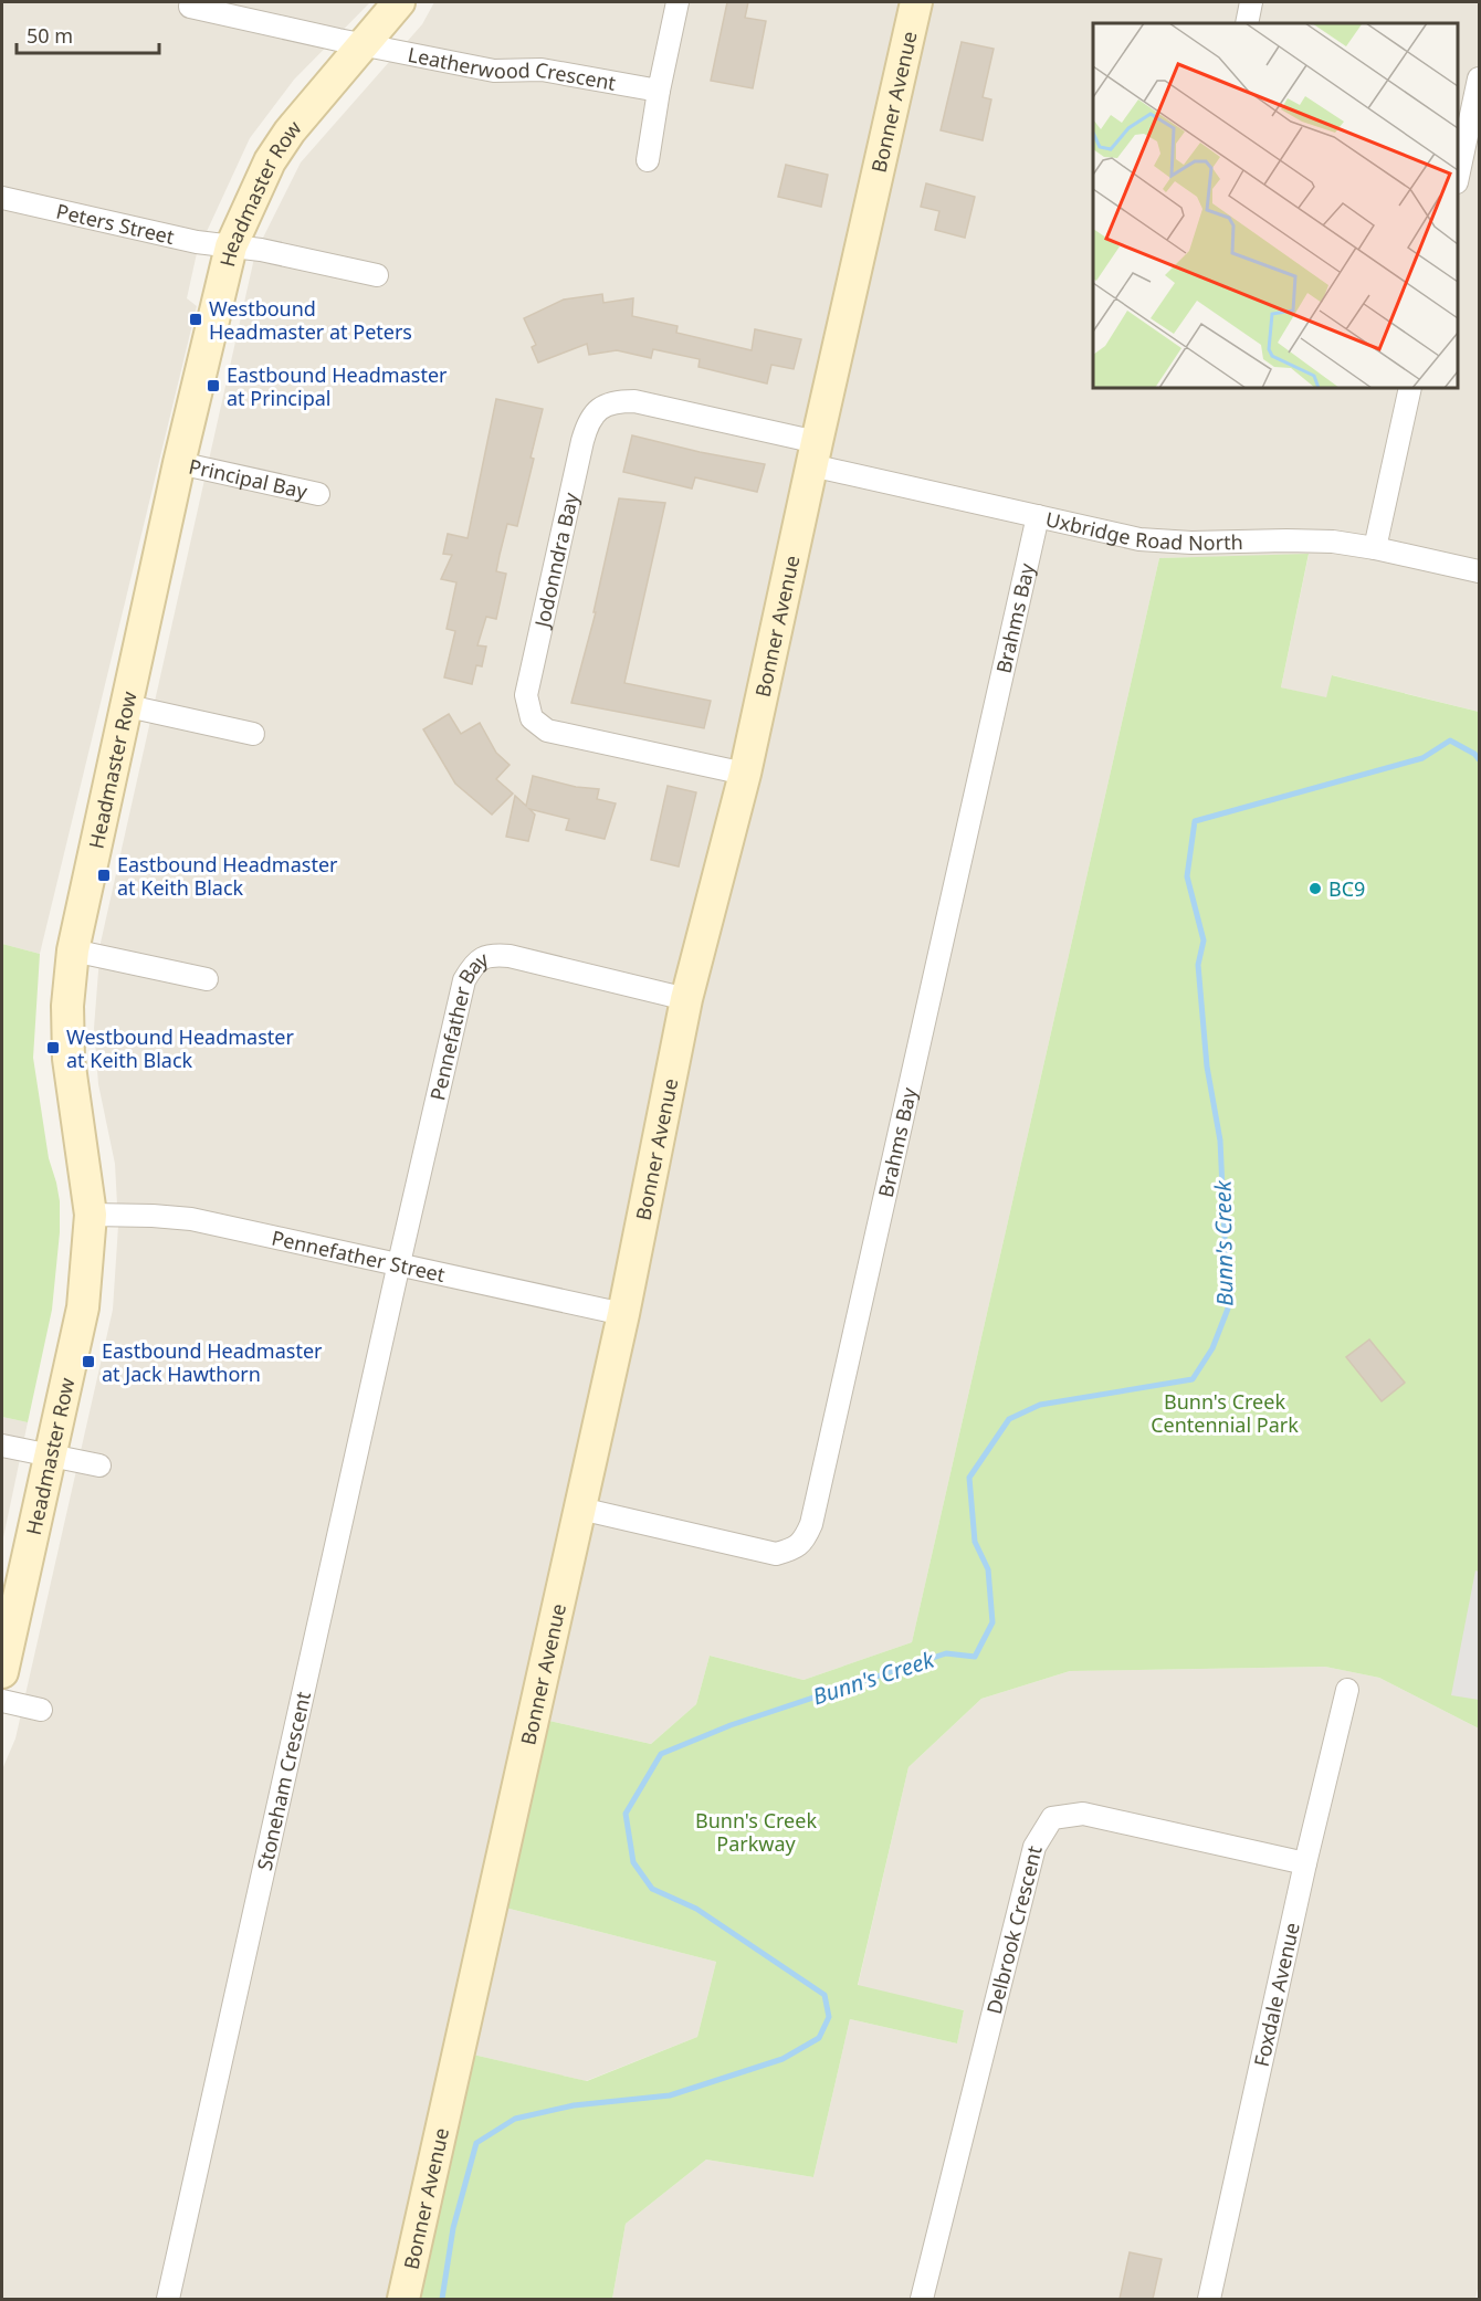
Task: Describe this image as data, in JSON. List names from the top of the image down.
{
  "streets": {
    "street": [
      "Leatherwood Crescent",
      "Bonner Avenue",
      "Headmaster Row",
      "Peters Street",
      "Principal Bay",
      "Uxbridge Road North",
      "Jodonndra Bay",
      "Brahms Bay",
      "Pennefather Bay",
      "Pennefather Street",
      "Stoneham Crescent",
      "Delbrook Crescent",
      "Foxdale Avenue"
    ]
  },
  "crossings": [
    ["Leatherwood Crescent", "Headmaster Row"],
    ["Bonner Avenue", "Uxbridge Road North"],
    ["Bonner Avenue", "Jodonndra Bay"],
    ["Bonner Avenue", "Brahms Bay"],
    ["Bonner Avenue", "Pennefather Bay"],
    ["Bonner Avenue", "Pennefather Street"],
    ["Headmaster Row", "Peters Street"],
    ["Headmaster Row", "Principal Bay"],
    ["Headmaster Row", "Pennefather Street"],
    ["Uxbridge Road North", "Jodonndra Bay"],
    ["Uxbridge Road North", "Brahms Bay"],
    ["Pennefather Bay", "Pennefather Street"],
    ["Pennefather Bay", "Stoneham Crescent"],
    ["Pennefather Street", "Stoneham Crescent"],
    ["Delbrook Crescent", "Foxdale Avenue"]
  ],
  "water": ["Bunn's Creek"],
  "parks": ["Bunn's Creek Centennial Park", "Bunn's Creek Parkway"],
  "places": {
    "transit": [
      "Westbound Headmaster at Peters",
      "Eastbound Headmaster at Principal",
      "Eastbound Headmaster at Keith Black",
      "Westbound Headmaster at Keith Black",
      "Eastbound Headmaster at Jack Hawthorn"
    ],
    "other": ["BC9"]
  },
  "scale_bar": "50 m"
}
